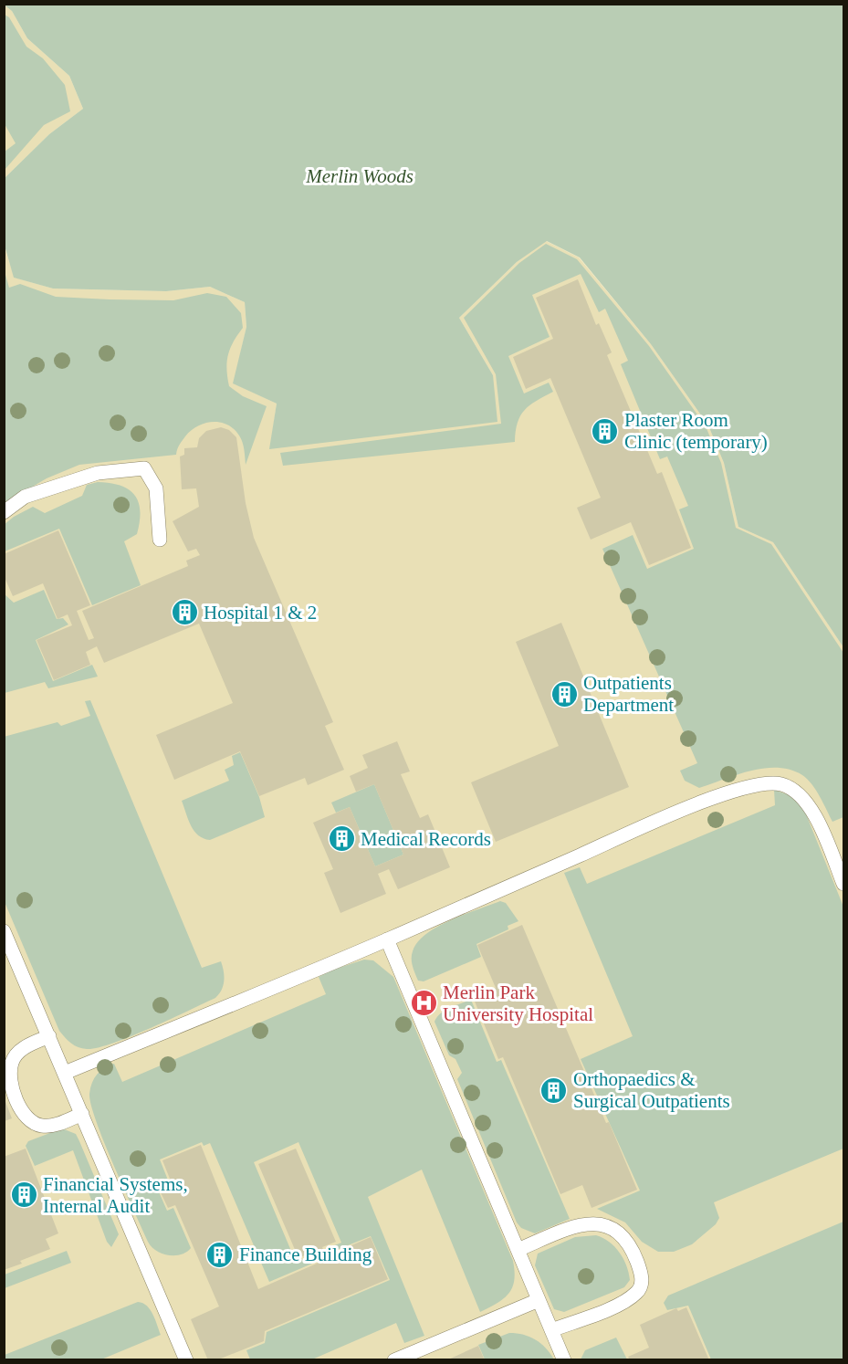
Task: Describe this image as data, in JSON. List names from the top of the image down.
{
  "parks": ["Merlin Woods"],
  "places": {
    "building": [
      "Plaster Room Clinic (temporary)",
      "Hospital 1 & 2",
      "Outpatients Department",
      "Medical Records",
      "Orthopaedics & Surgical Outpatients",
      "Financial Systems, Internal Audit",
      "Finance Building"
    ],
    "hospital": ["Merlin Park University Hospital"]
  }
}
